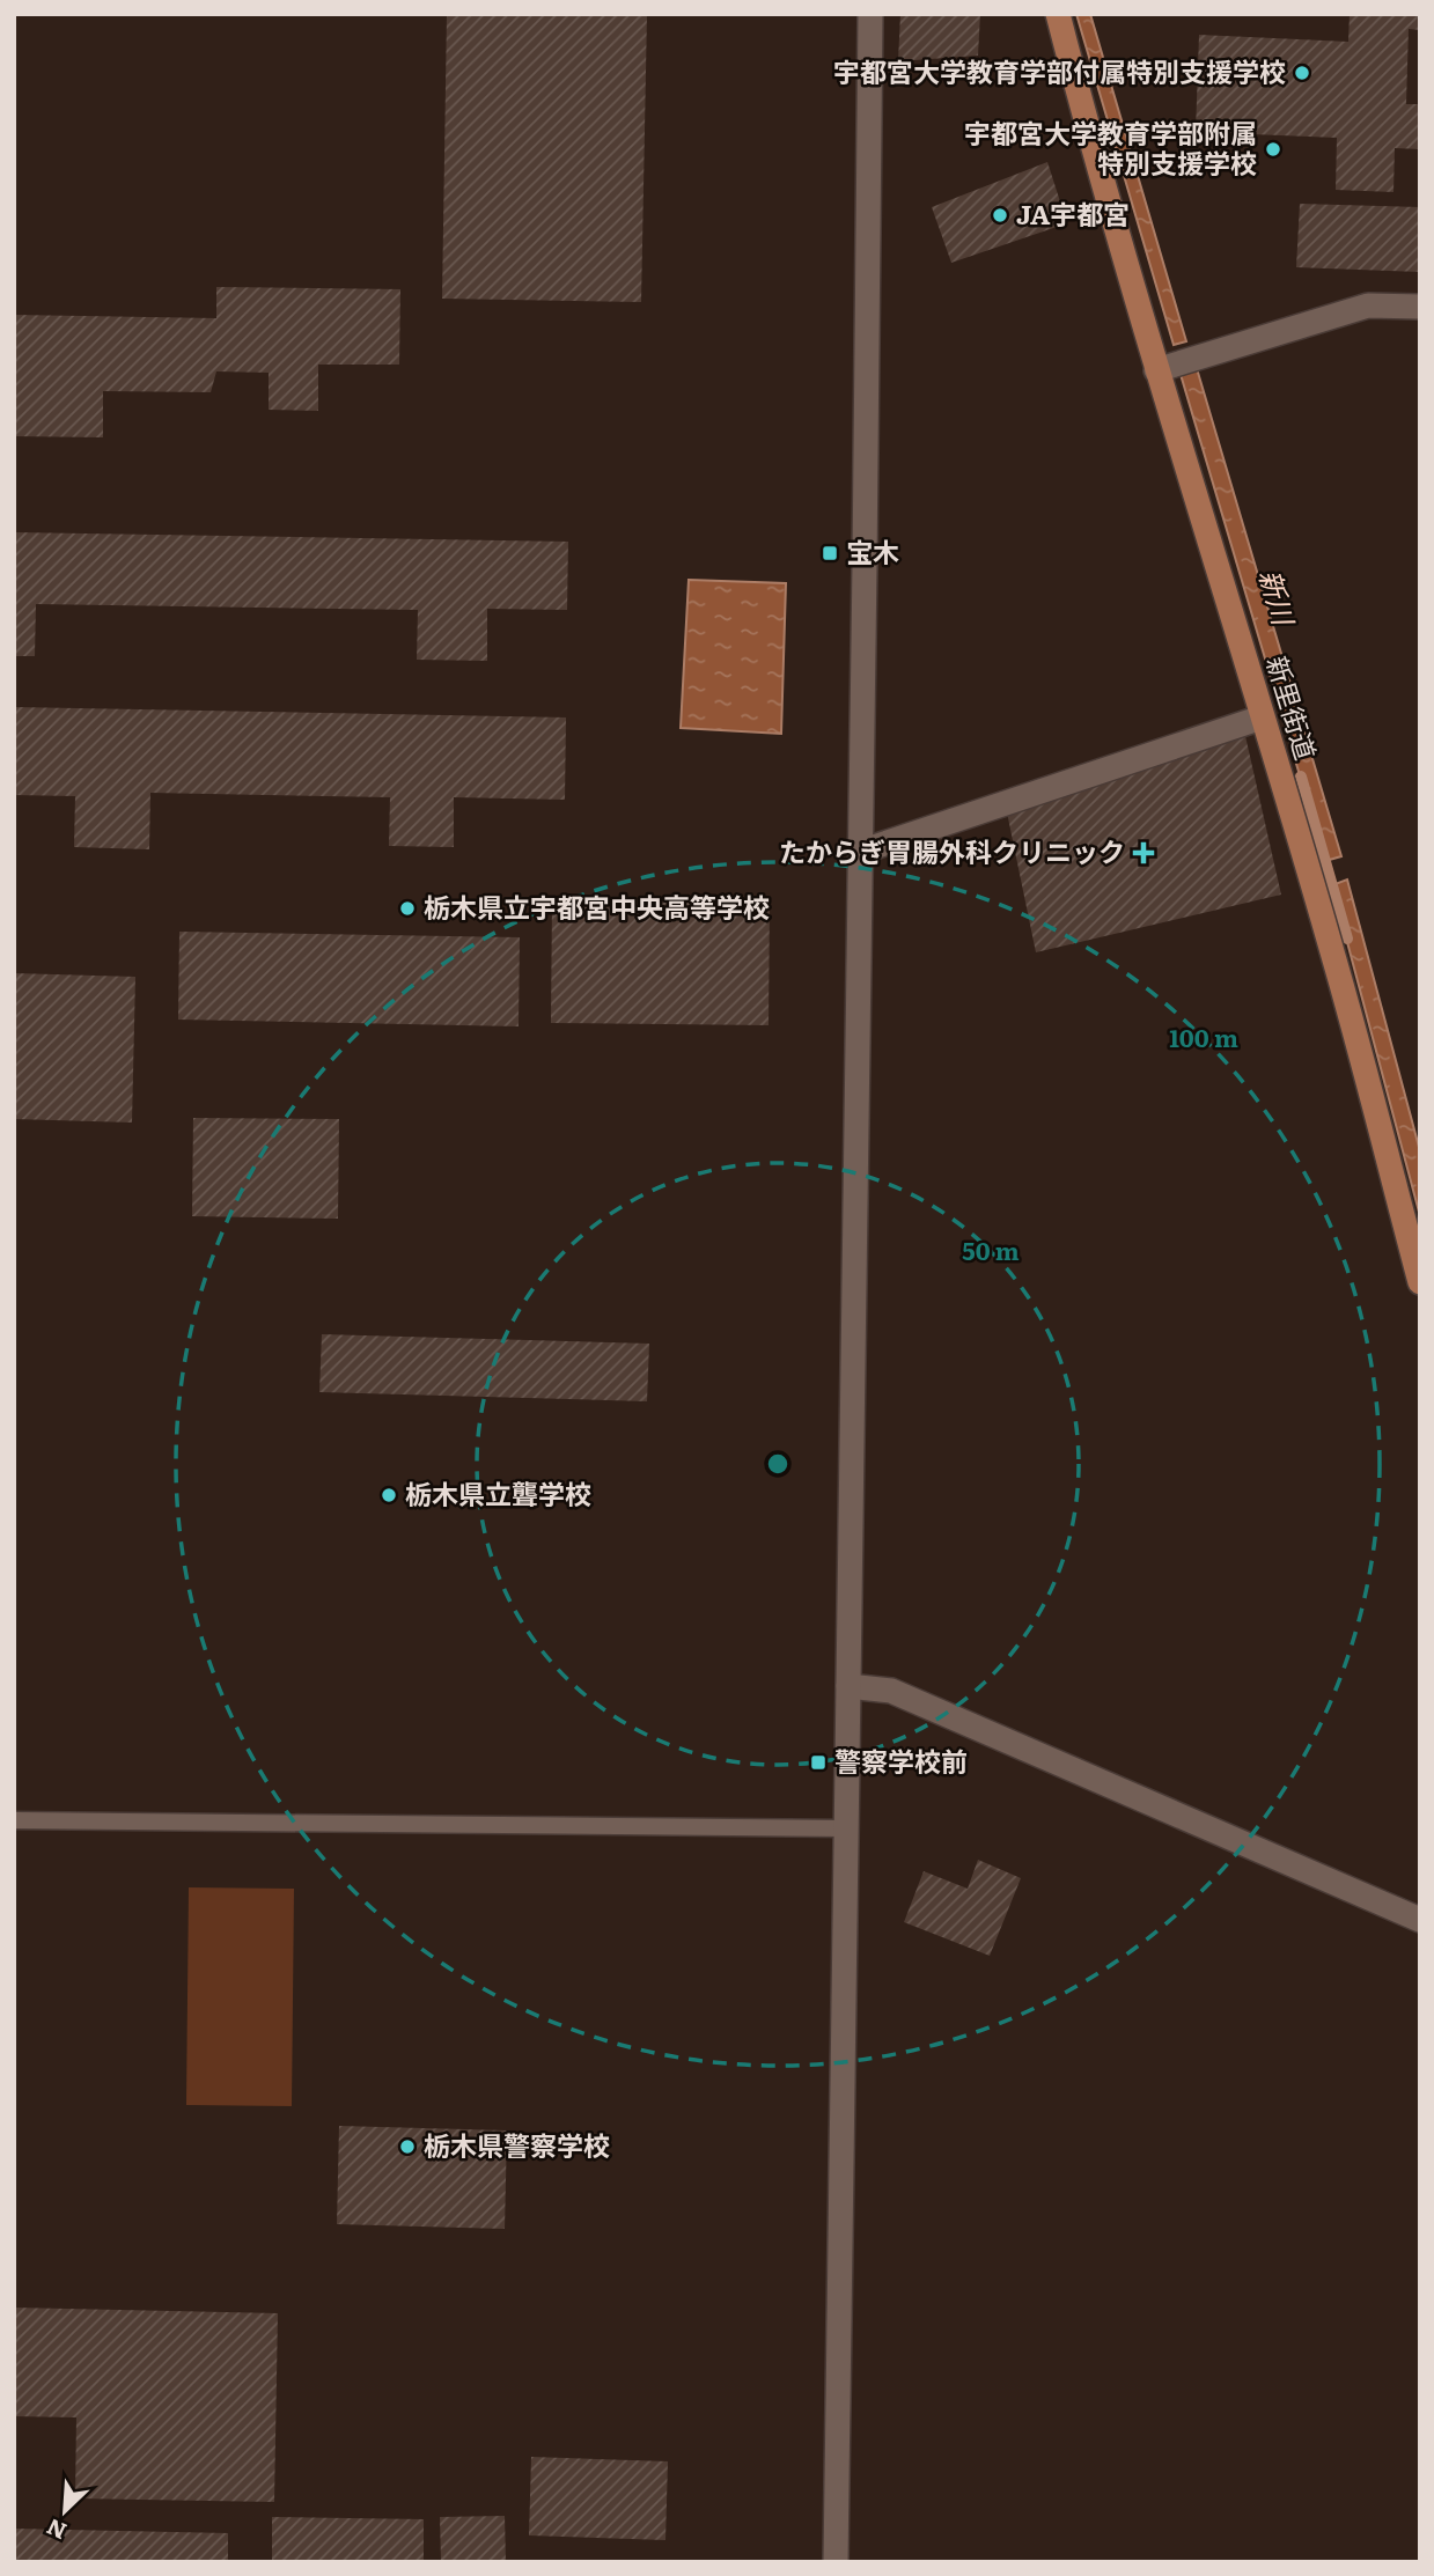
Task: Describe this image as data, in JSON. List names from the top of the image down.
{
  "streets": {
    "main road": ["新里街道"]
  },
  "water": ["新川"],
  "places": {
    "other": [
      "宇都宮大学教育学部付属特別支援学校",
      "宇都宮大学教育学部附属 特別支援学校",
      "JA宇都宮",
      "栃木県立宇都宮中央高等学校",
      "栃木県立聾学校",
      "栃木県警察学校"
    ],
    "transit": ["宝木", "警察学校前"],
    "health": ["たからぎ胃腸外科クリニック"]
  },
  "north": "bottom left",
  "rings": ["100 m", "50 m"]
}
